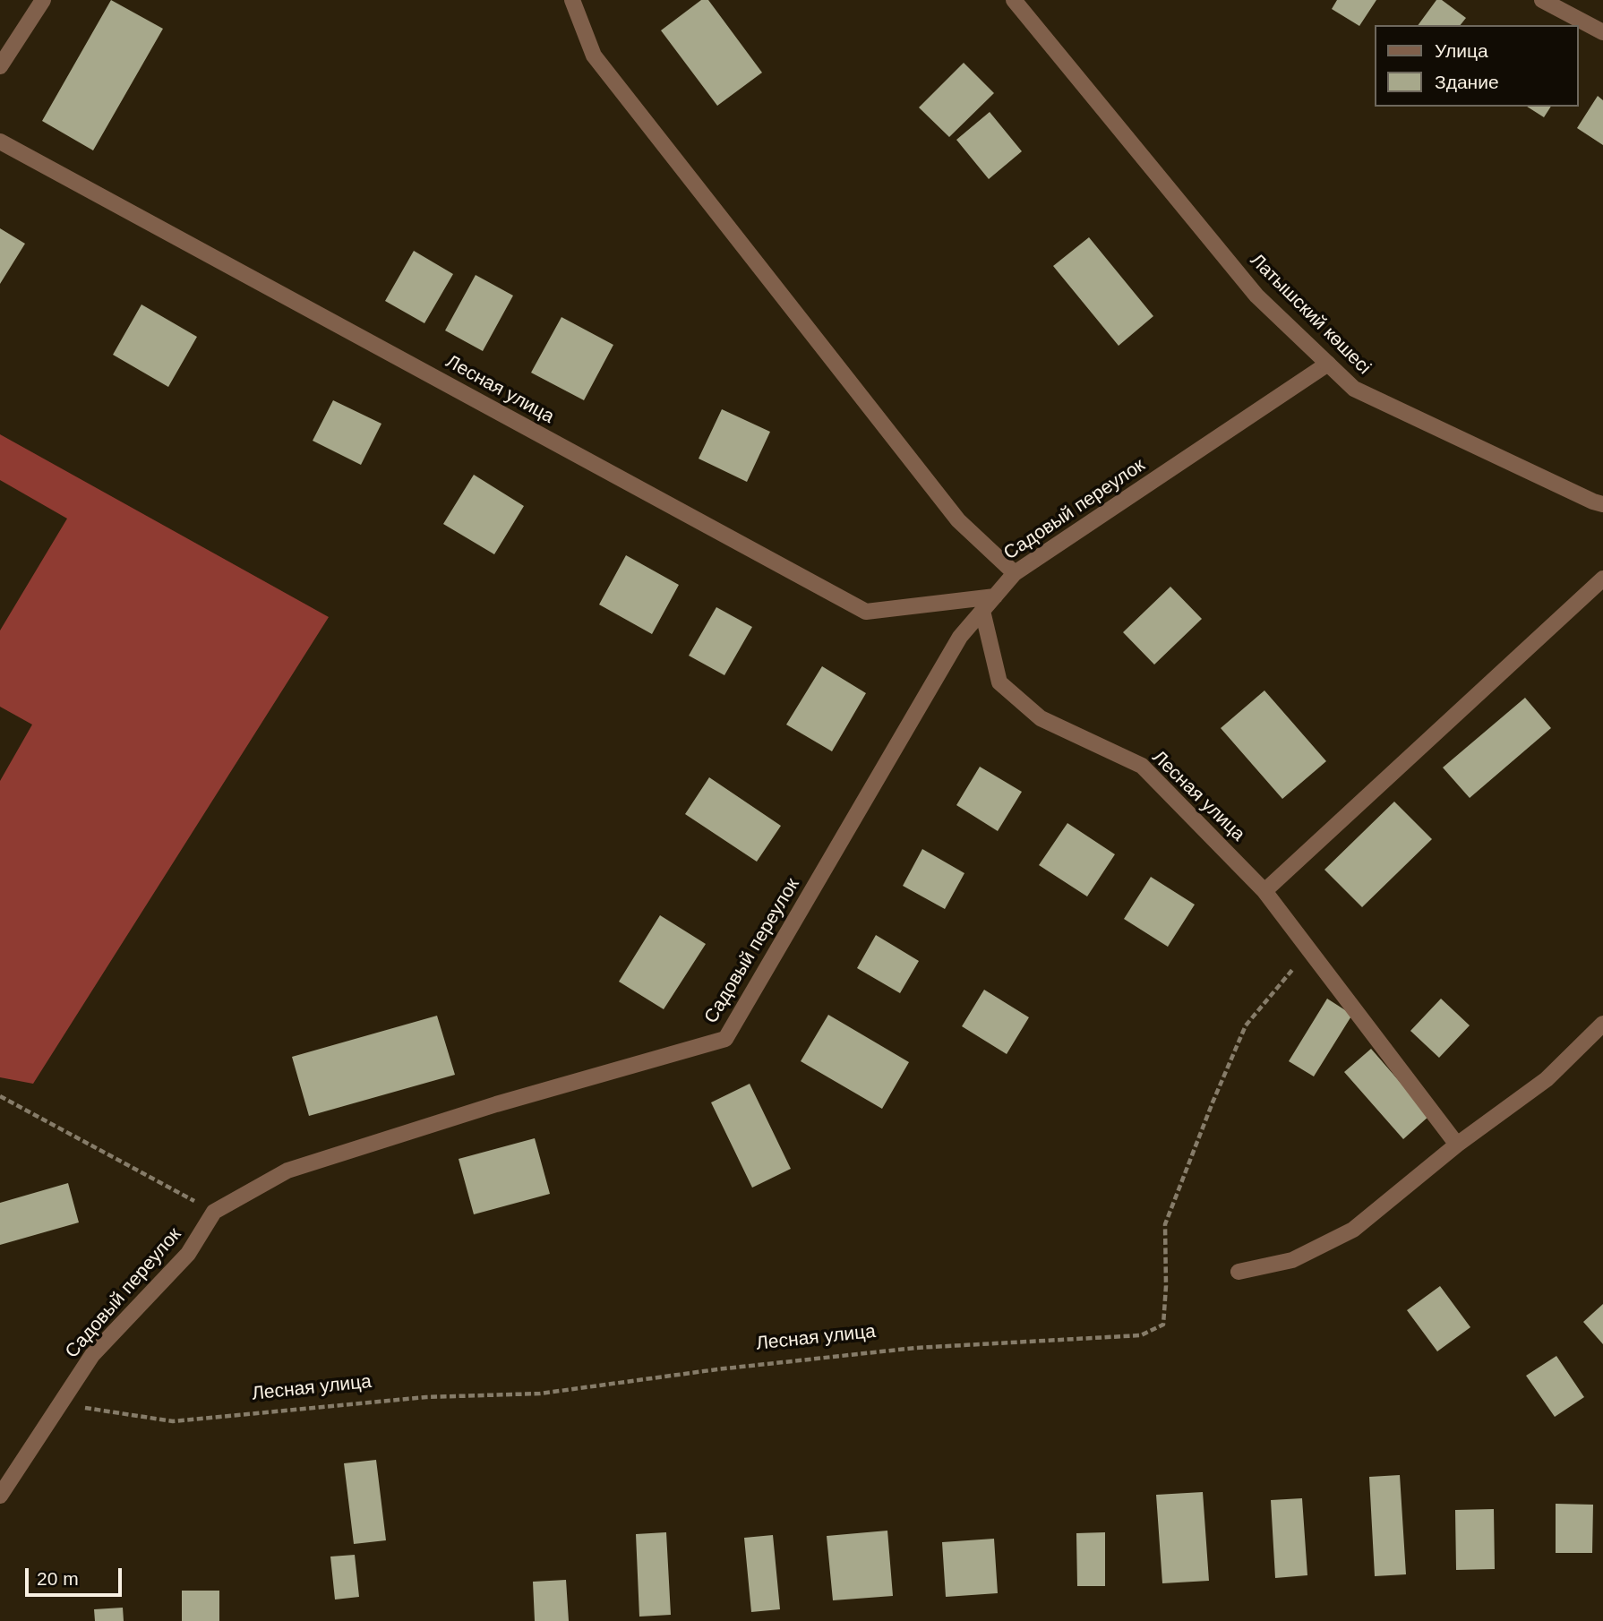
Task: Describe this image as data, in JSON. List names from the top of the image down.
{
  "streets": {
    "street": ["Латышский көшесі", "Лесная улица", "Садовый переулок"]
  },
  "crossings": [
    ["Латышский көшесі", "Садовый переулок"],
    ["Лесная улица", "Садовый переулок"]
  ],
  "legend": ["Улица", "Здание"],
  "scale_bar": "20 m"
}
